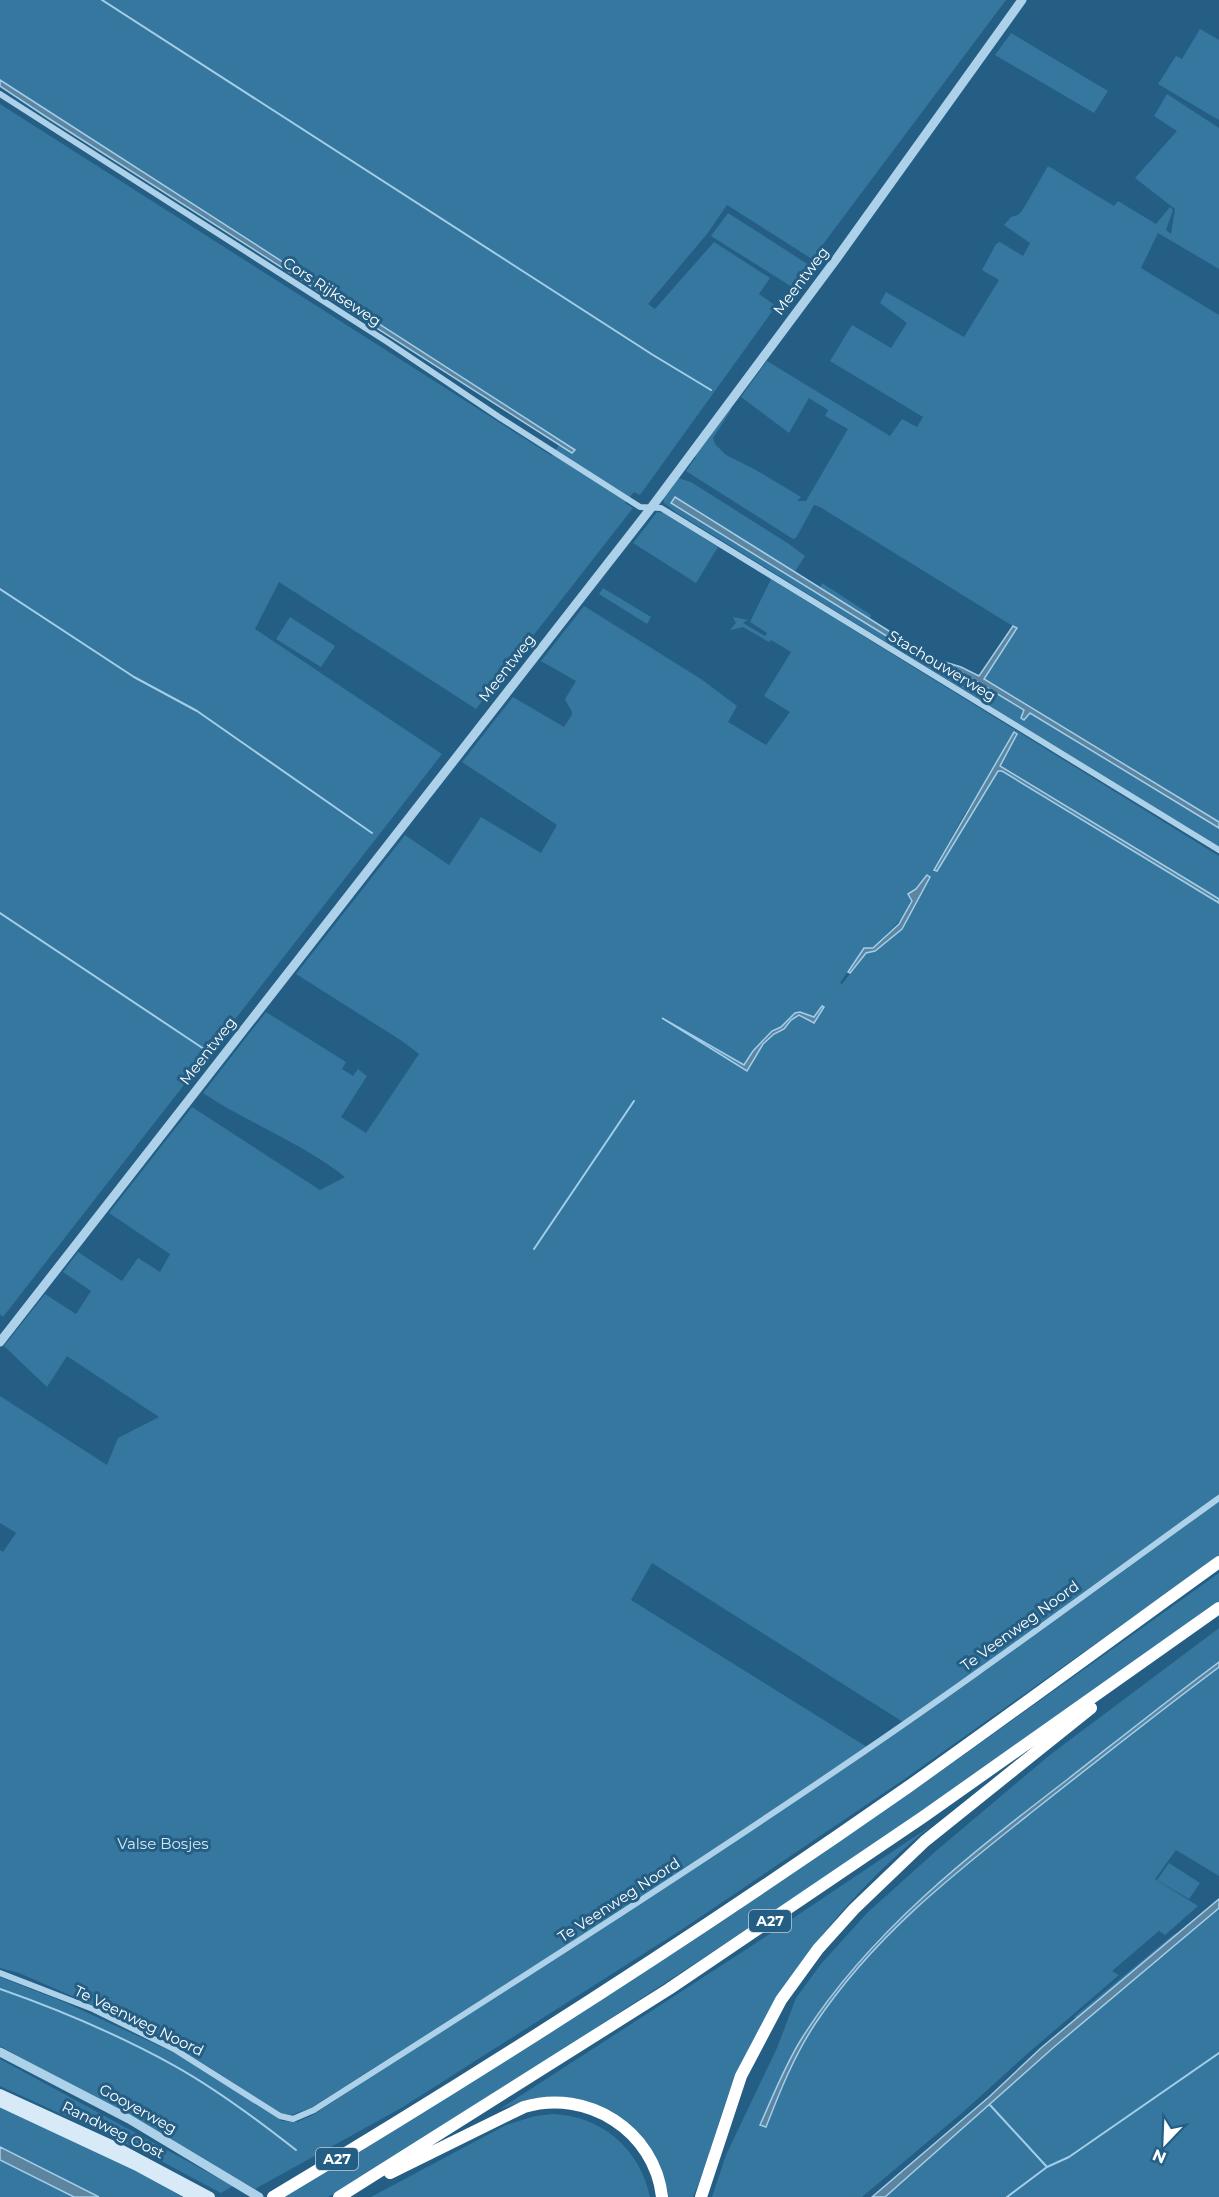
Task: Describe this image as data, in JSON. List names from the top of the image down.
{
  "streets": {
    "highway": ["A27"],
    "main road": ["Randweg Oost"],
    "street": [
      "Meentweg",
      "Cors Rijkseweg",
      "Stachouwerweg",
      "Te Veenweg Noord",
      "Gooyerweg"
    ]
  },
  "crossings": [
    ["Meentweg", "Cors Rijkseweg"],
    ["Meentweg", "Stachouwerweg"],
    ["Cors Rijkseweg", "Stachouwerweg"]
  ],
  "parks": ["Valse Bosjes"],
  "north": "bottom left"
}
